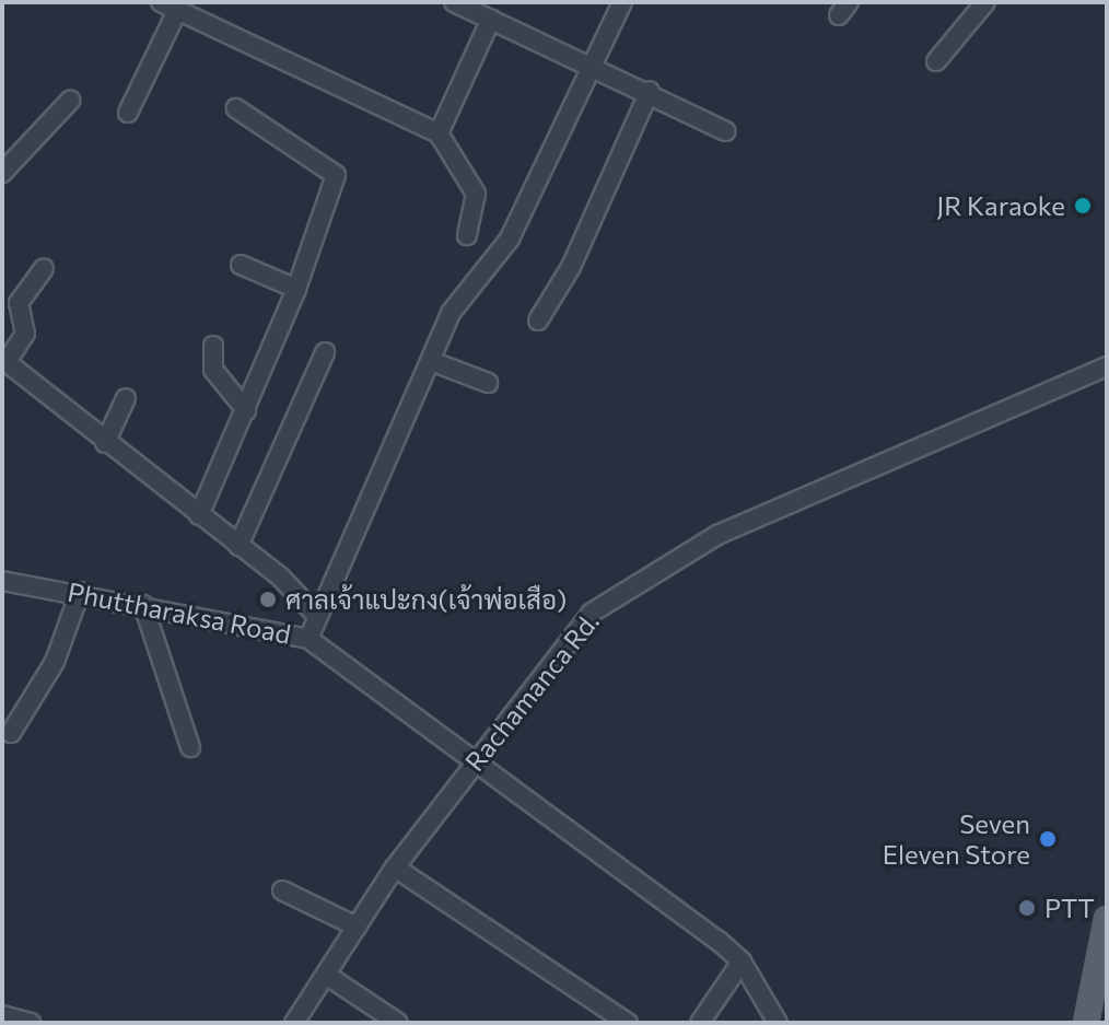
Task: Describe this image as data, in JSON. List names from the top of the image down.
{
  "streets": {
    "street": ["Phuttharaksa Road", "Rachamanca Rd."]
  },
  "crossings": [
    ["Phuttharaksa Road", "Rachamanca Rd."]
  ],
  "places": [
    "JR Karaoke",
    "ศาลเจ้าแปะกง(เจ้าพ่อเสือ)",
    "Seven Eleven Store",
    "PTT"
  ]
}
